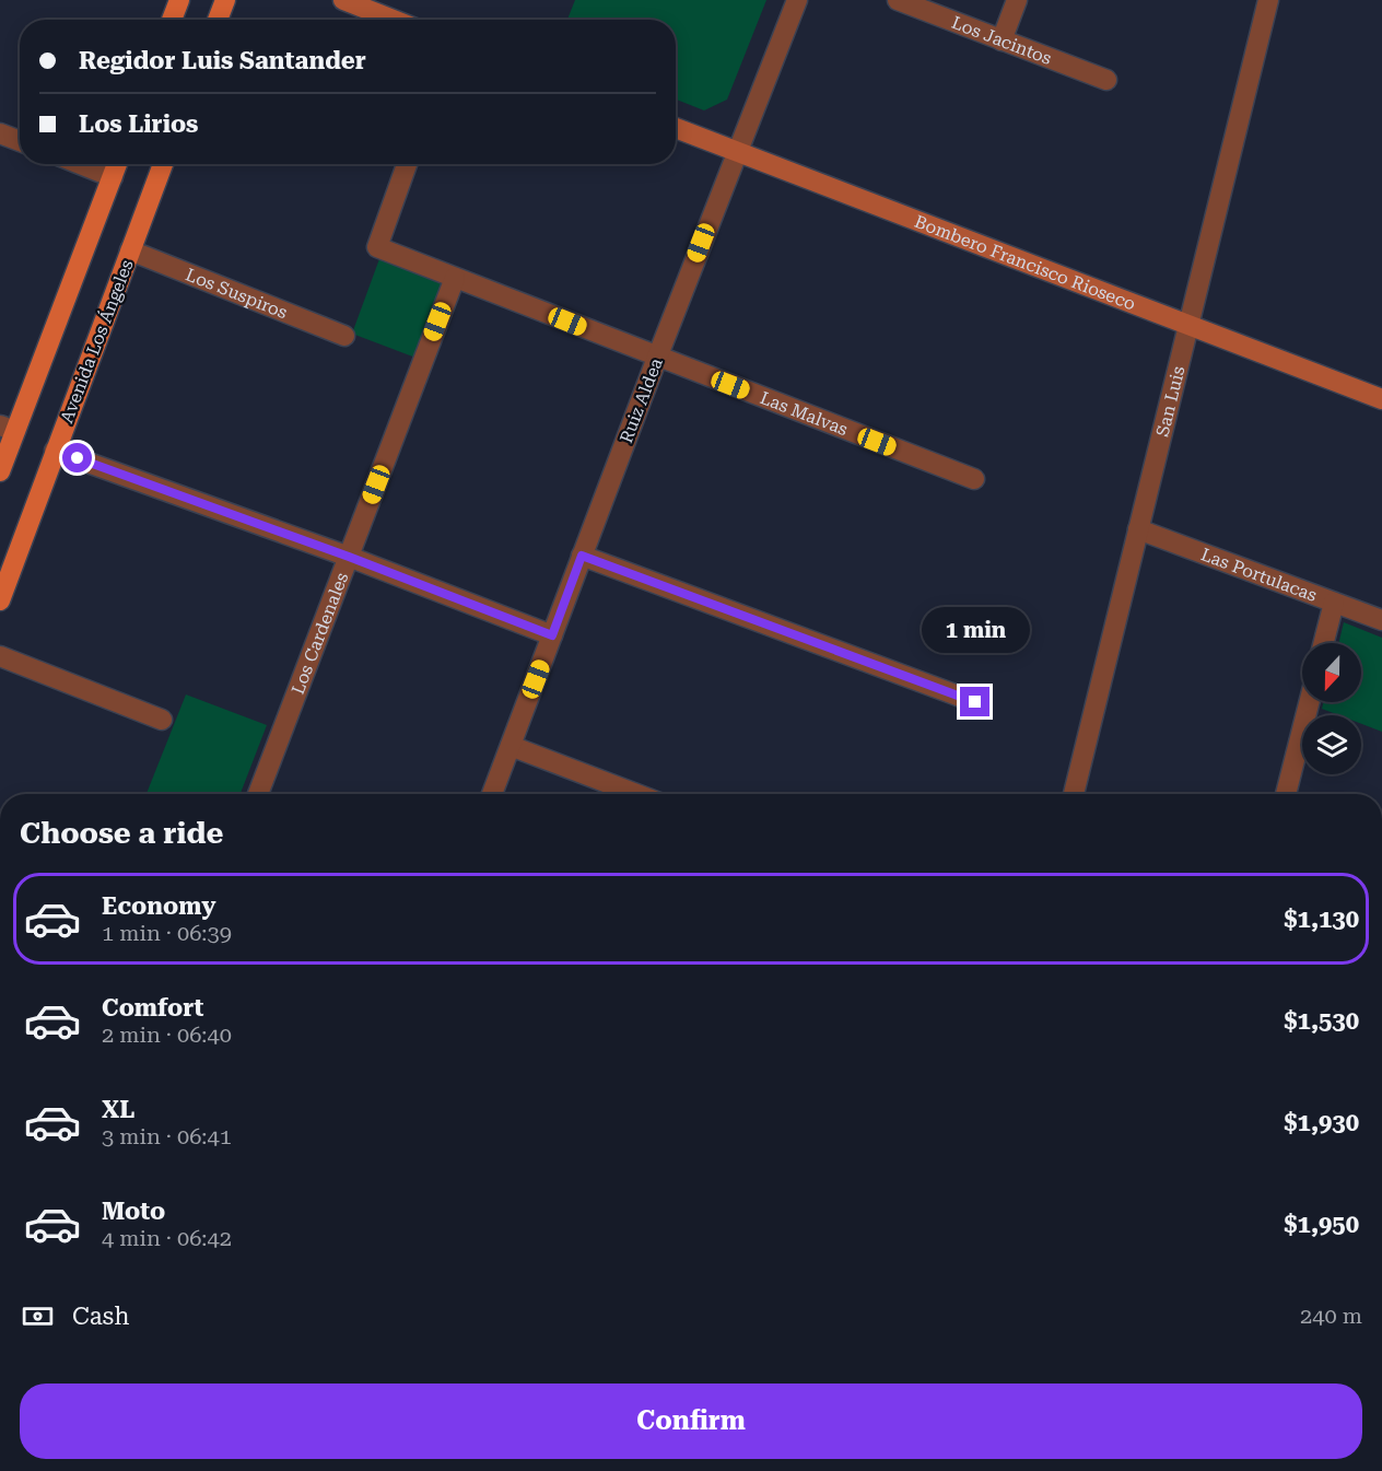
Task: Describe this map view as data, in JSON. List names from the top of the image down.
{
  "streets": {
    "main road": ["Bombero Francisco Rioseco", "Avenida Los Ángeles"],
    "street": [
      "Los Jacintos",
      "Los Suspiros",
      "Ruiz Aldea",
      "San Luis",
      "Las Malvas",
      "Las Portulacas",
      "Los Cardenales"
    ]
  },
  "crossings": [
    ["Bombero Francisco Rioseco", "Ruiz Aldea"],
    ["Bombero Francisco Rioseco", "San Luis"],
    ["Los Suspiros", "Avenida Los Ángeles"],
    ["Ruiz Aldea", "Las Malvas"],
    ["San Luis", "Las Portulacas"],
    ["Las Malvas", "Los Cardenales"]
  ],
  "north": "bottom",
  "page": {
    "banner": ["Regidor Luis Santander", "Los Lirios"],
    "bubble": "1 min",
    "heading": "Choose a ride",
    "list": [
      {
        "name": "Economy",
        "note": "1 min · 06:39",
        "value": "$1,130"
      },
      {
        "name": "Comfort",
        "note": "2 min · 06:40",
        "value": "$1,530"
      },
      {
        "name": "XL",
        "note": "3 min · 06:41",
        "value": "$1,930"
      },
      {
        "name": "Moto",
        "note": "4 min · 06:42",
        "value": "$1,950"
      }
    ],
    "pay": ["Cash", "240 m"],
    "buttons": "Confirm"
  }
}
